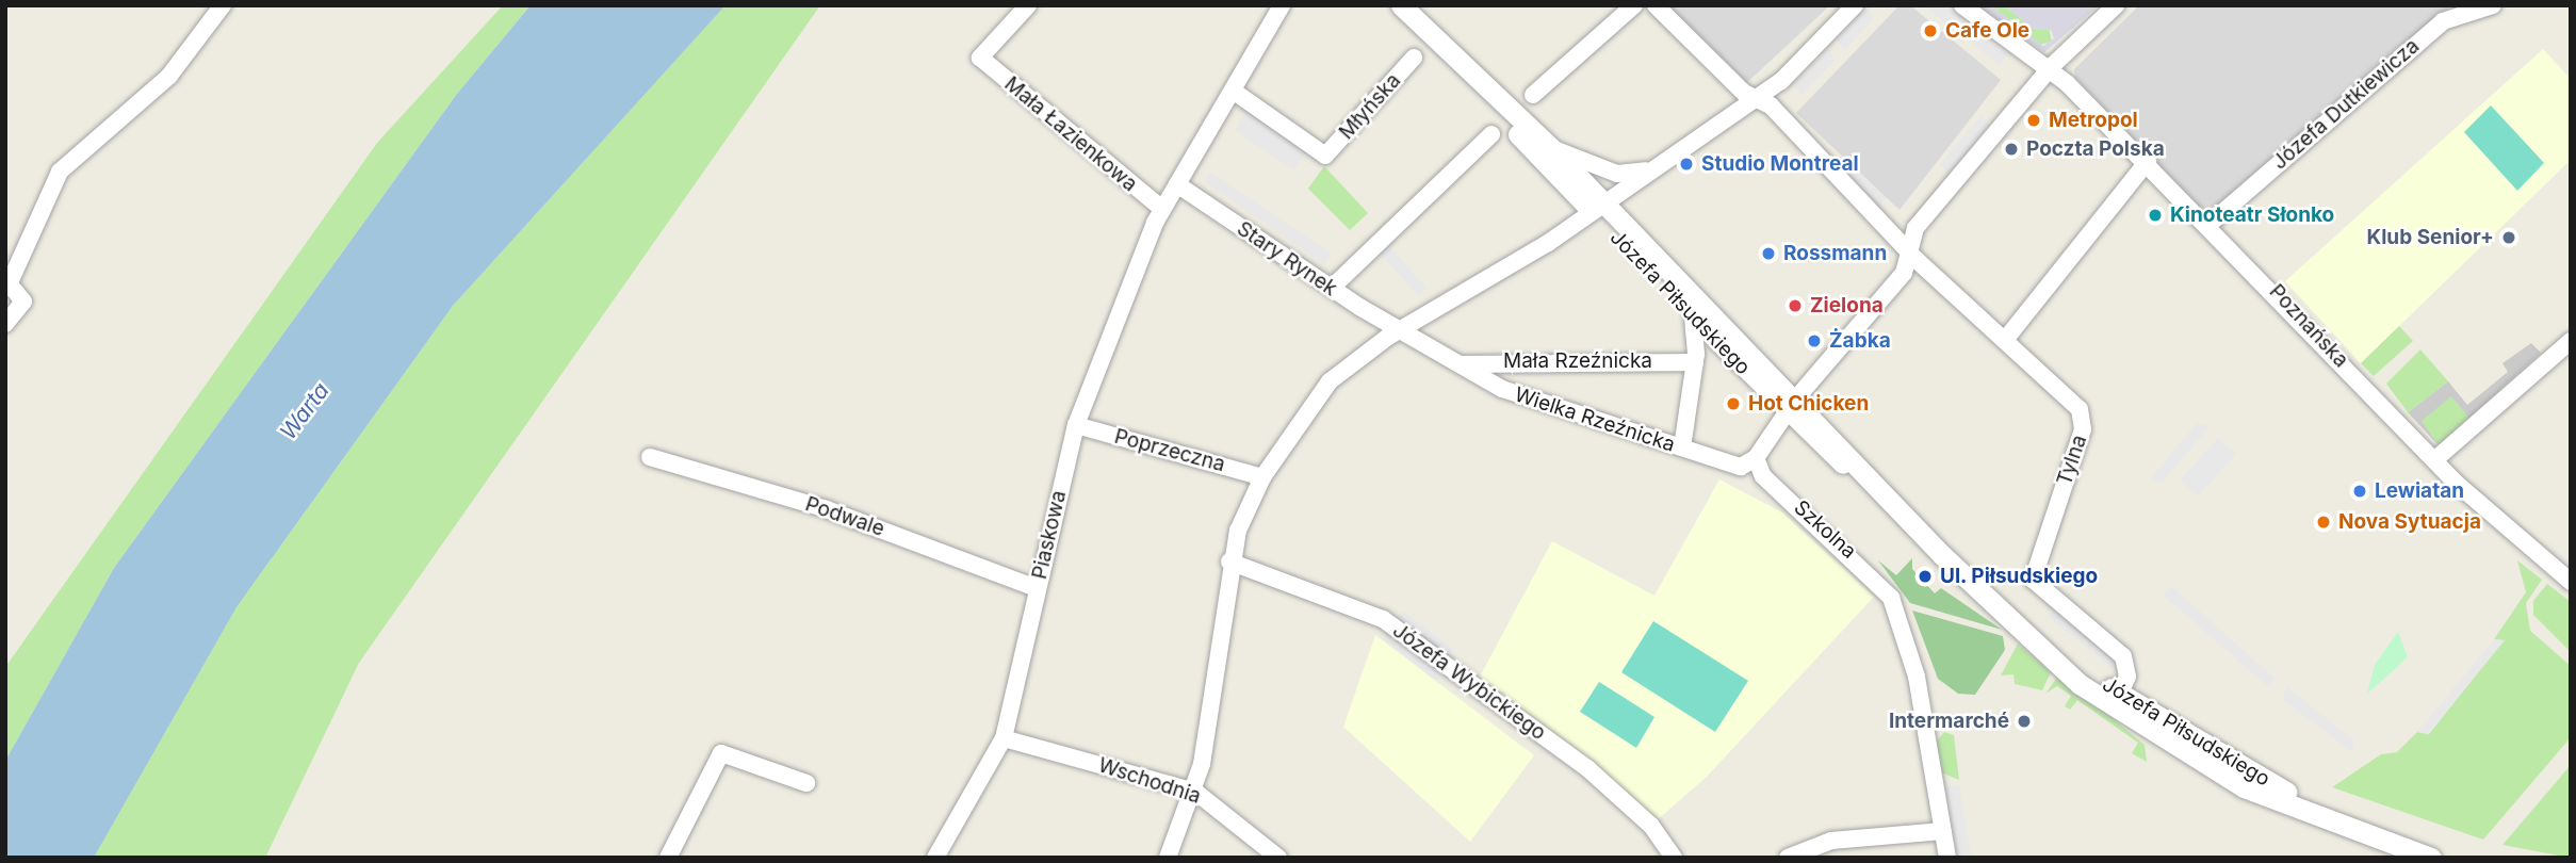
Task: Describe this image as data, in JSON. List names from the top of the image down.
{
  "streets": {
    "street": [
      "Józefa Dutkiewicza",
      "Młyńska",
      "Mała Łazienkowa",
      "Stary Rynek",
      "Józefa Piłsudskiego",
      "Poznańska",
      "Mała Rzeźnicka",
      "Wielka Rzeźnicka",
      "Poprzeczna",
      "Tylna",
      "Podwale",
      "Szkolna",
      "Piaskowa",
      "Józefa Wybickiego",
      "Wschodnia"
    ]
  },
  "crossings": [
    ["Józefa Dutkiewicza", "Poznańska"],
    ["Mała Łazienkowa", "Piaskowa"],
    ["Stary Rynek", "Wielka Rzeźnicka"],
    ["Józefa Piłsudskiego", "Tylna"],
    ["Mała Rzeźnicka", "Wielka Rzeźnicka"],
    ["Wielka Rzeźnicka", "Szkolna"],
    ["Poprzeczna", "Piaskowa"],
    ["Podwale", "Piaskowa"],
    ["Piaskowa", "Wschodnia"]
  ],
  "water": ["Warta"],
  "places": [
    "Cafe Ole",
    "Metropol",
    "Poczta Polska",
    "Studio Montreal",
    "Kinoteatr Słonko",
    "Klub Senior+",
    "Rossmann",
    "Zielona",
    "Żabka",
    "Hot Chicken",
    "Lewiatan",
    "Nova Sytuacja",
    "Ul. Piłsudskiego",
    "Intermarché"
  ]
}
